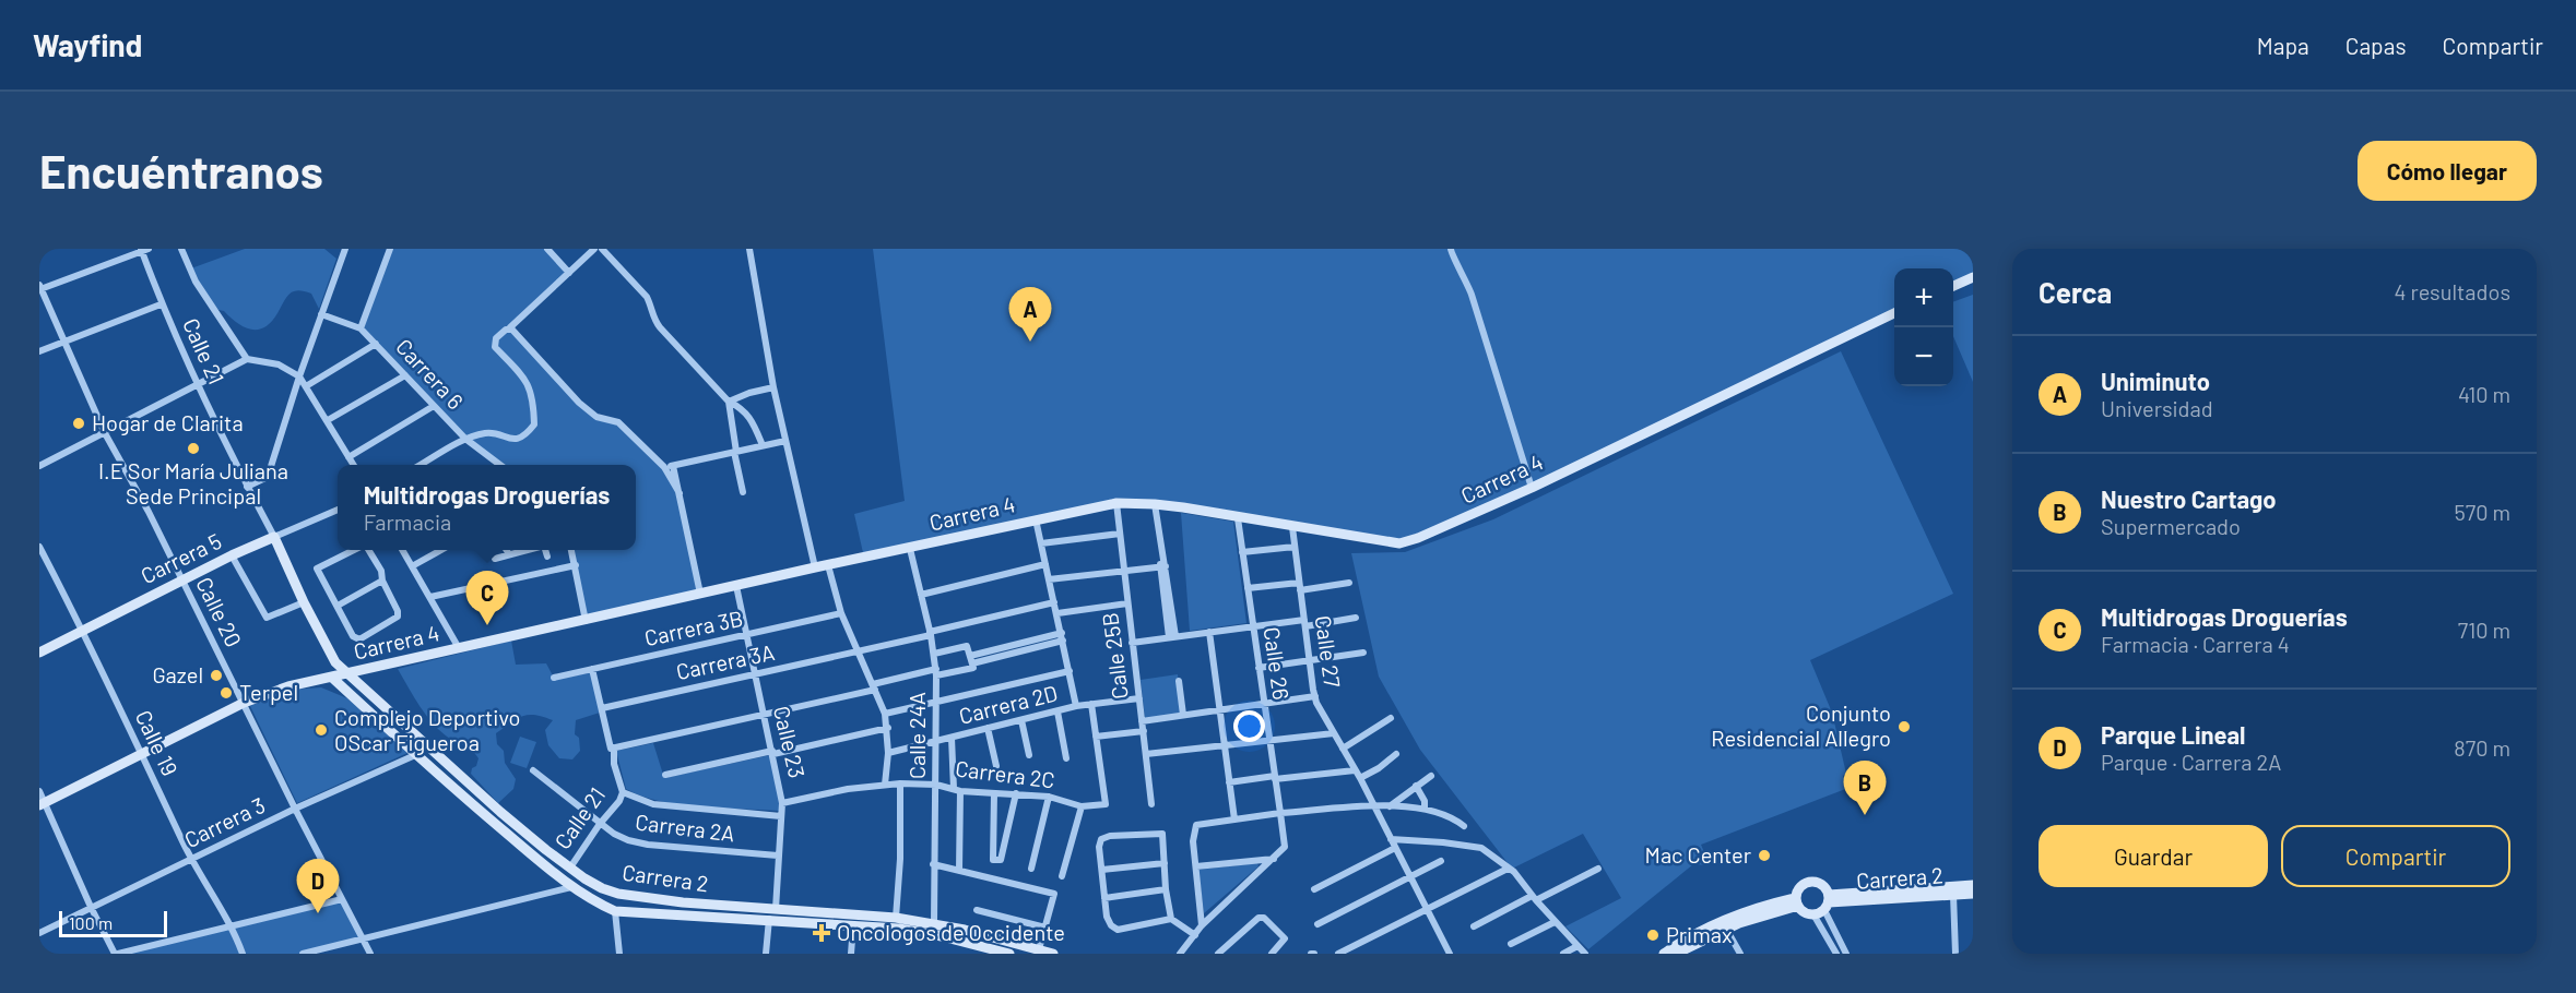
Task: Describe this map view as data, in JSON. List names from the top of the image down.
{
  "streets": {
    "main road": [
      "Calle 21",
      "Carrera 4",
      "Carrera 5",
      "Carrera 2"
    ],
    "street": [
      "Carrera 6",
      "Calle 20",
      "Carrera 3B",
      "Calle 27",
      "Calle 25B",
      "Carrera 3A",
      "Calle 26",
      "Carrera 2D",
      "Calle 24A",
      "Calle 23",
      "Calle 19",
      "Carrera 2C",
      "Carrera 3",
      "Carrera 2A"
    ]
  },
  "crossings": [
    ["Calle 21", "Carrera 4"],
    ["Calle 21", "Carrera 5"],
    ["Calle 21", "Carrera 2A"],
    ["Calle 21", "Carrera 2"],
    ["Carrera 4", "Calle 20"],
    ["Carrera 4", "Calle 27"],
    ["Carrera 4", "Calle 25B"],
    ["Carrera 4", "Calle 26"],
    ["Carrera 4", "Calle 24A"],
    ["Carrera 4", "Calle 23"],
    ["Carrera 4", "Calle 19"],
    ["Carrera 4", "Carrera 2"],
    ["Carrera 5", "Calle 20"],
    ["Carrera 5", "Calle 19"],
    ["Calle 20", "Carrera 3"],
    ["Carrera 3B", "Calle 23"],
    ["Calle 25B", "Carrera 2D"],
    ["Carrera 3A", "Calle 23"],
    ["Carrera 2D", "Calle 24A"],
    ["Calle 24A", "Carrera 2C"],
    ["Calle 24A", "Carrera 2"],
    ["Calle 23", "Carrera 2C"],
    ["Calle 23", "Carrera 2A"],
    ["Calle 23", "Carrera 2"],
    ["Calle 19", "Carrera 3"],
    ["Carrera 3", "Carrera 2"]
  ],
  "places": {
    "other": [
      "Hogar de Clarita",
      "I.E Sor María Juliana Sede Principal",
      "Gazel",
      "Terpel",
      "Conjunto Residencial Allegro",
      "Complejo Deportivo OScar Figueroa",
      "Mac Center",
      "Primax"
    ],
    "health": ["Oncologos de Occidente"]
  },
  "scale_bar": "100 m",
  "page": {
    "header": "Wayfind",
    "nav": ["Mapa", "Capas", "Compartir"],
    "buttons": [
      "Cómo llegar",
      ["Guardar", "Compartir"]
    ],
    "title": "Encuéntranos",
    "heading": ["Cerca", "4 resultados"],
    "map_buttons": ["+", "−"],
    "pins": [
      "A",
      "C",
      "B",
      "D"
    ],
    "list": [
      {
        "mark": "A",
        "name": "Uniminuto",
        "note": "Universidad",
        "value": "410 m"
      },
      {
        "mark": "B",
        "name": "Nuestro Cartago",
        "note": "Supermercado",
        "value": "570 m"
      },
      {
        "mark": "C",
        "name": "Multidrogas Droguerías",
        "note": "Farmacia · Carrera 4",
        "value": "710 m"
      },
      {
        "mark": "D",
        "name": "Parque Lineal",
        "note": "Parque · Carrera 2A",
        "value": "870 m"
      }
    ],
    "popup": ["Multidrogas Droguerías", "Farmacia"],
    "scale": "100 m"
  }
}
